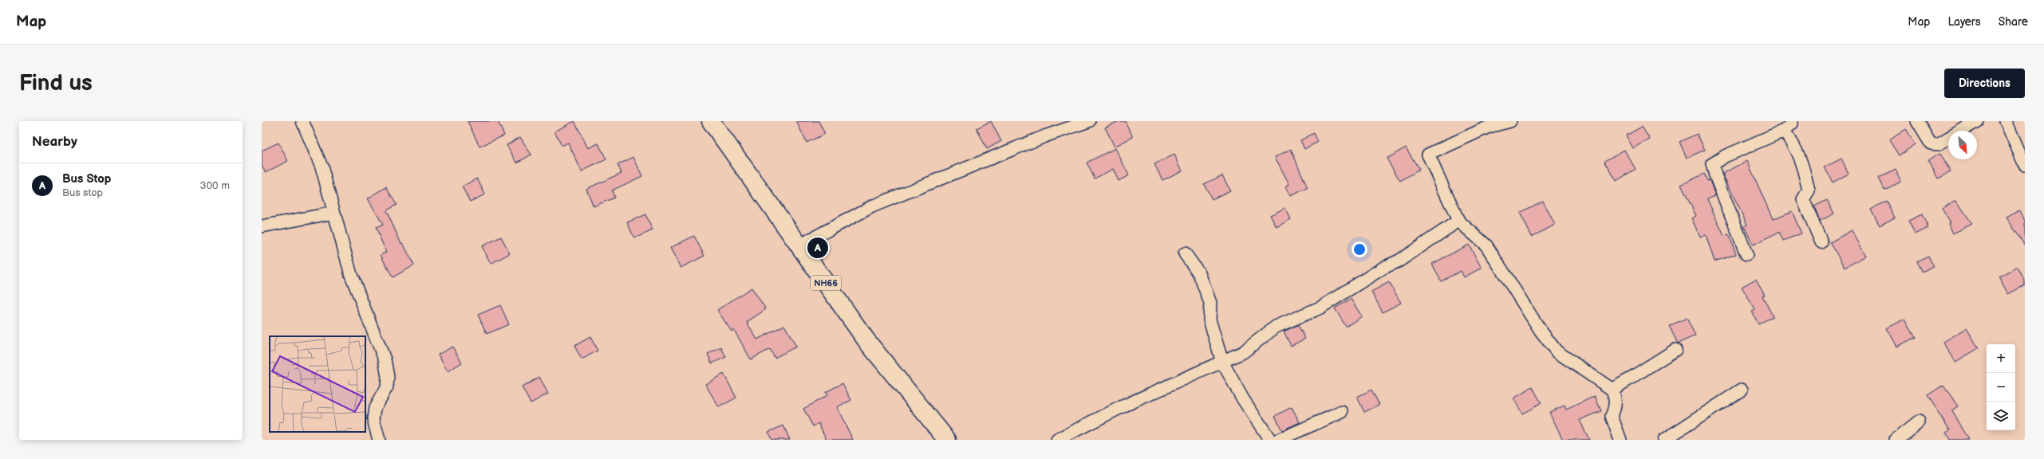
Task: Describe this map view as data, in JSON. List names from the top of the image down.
{
  "streets": {
    "highway": ["NH66"]
  },
  "north": "bottom right",
  "page": {
    "header": "Map",
    "nav": ["Map", "Layers", "Share"],
    "buttons": "Directions",
    "title": "Find us",
    "heading": "Nearby",
    "list": [
      {
        "mark": "A",
        "name": "Bus Stop",
        "note": "Bus stop",
        "value": "300 m"
      }
    ],
    "pins": "A",
    "map_buttons": ["+", "−"]
  }
}
